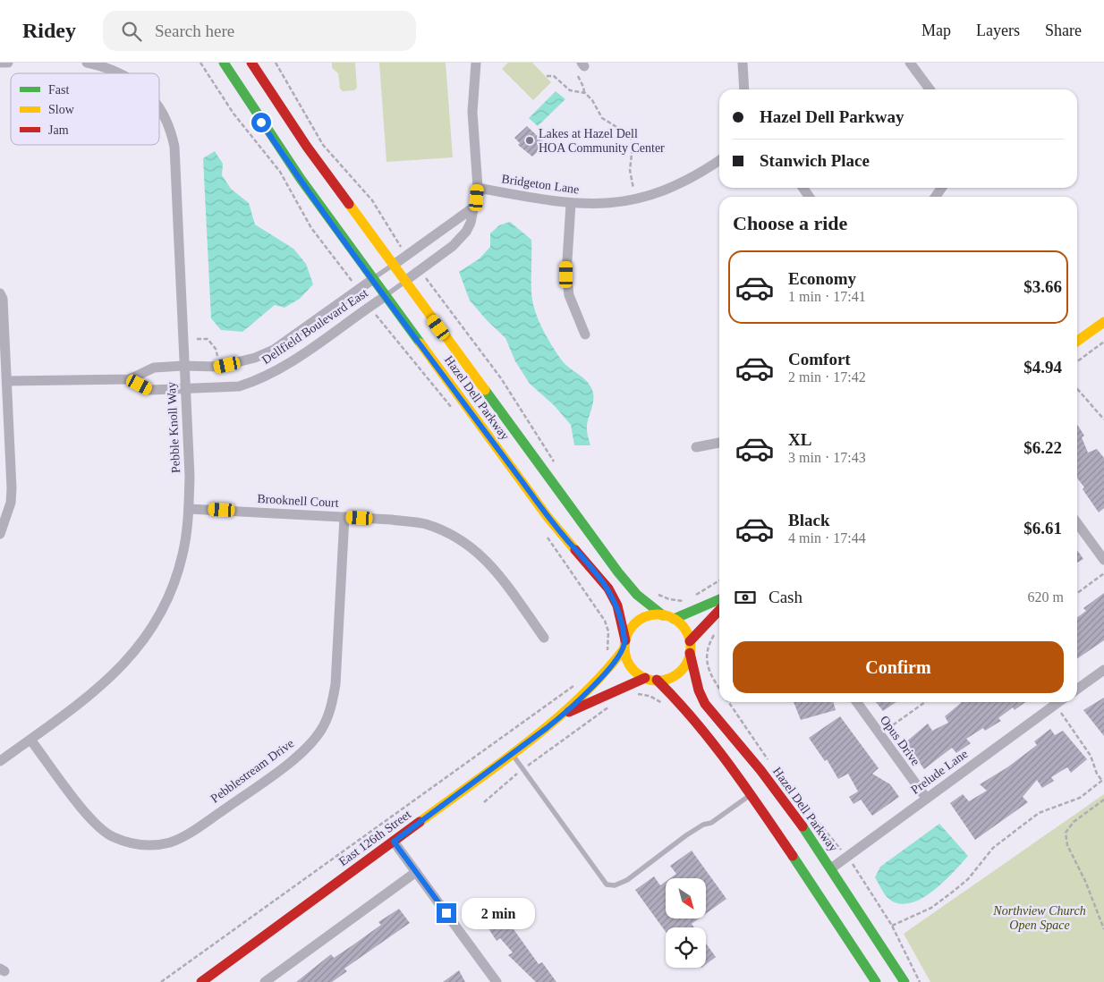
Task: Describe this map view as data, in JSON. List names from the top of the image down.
{
  "streets": {
    "main road": ["Hazel Dell Parkway", "East 126th Street"],
    "street": [
      "Bridgeton Lane",
      "Dellfield Boulevard East",
      "Pebble Knoll Way",
      "Brooknell Court",
      "Opus Drive",
      "Pebblestream Drive",
      "Prelude Lane"
    ]
  },
  "crossings": [
    ["Dellfield Boulevard East", "Hazel Dell Parkway"],
    ["Dellfield Boulevard East", "Pebble Knoll Way"],
    ["Hazel Dell Parkway", "Prelude Lane"],
    ["Hazel Dell Parkway", "East 126th Street"],
    ["Pebble Knoll Way", "Brooknell Court"],
    ["Pebble Knoll Way", "Pebblestream Drive"],
    ["Brooknell Court", "Pebblestream Drive"],
    ["Opus Drive", "Prelude Lane"]
  ],
  "parks": ["Northview Church Open Space"],
  "places": ["Lakes at Hazel Dell HOA Community Center"],
  "legend": ["Fast", "Slow", "Jam"],
  "north": "bottom right",
  "page": {
    "header": "Ridey",
    "search": "Search here",
    "nav": ["Map", "Layers", "Share"],
    "banner": ["Hazel Dell Parkway", "Stanwich Place"],
    "heading": "Choose a ride",
    "list": [
      {
        "name": "Economy",
        "note": "1 min · 17:41",
        "value": "$3.66"
      },
      {
        "name": "Comfort",
        "note": "2 min · 17:42",
        "value": "$4.94"
      },
      {
        "name": "XL",
        "note": "3 min · 17:43",
        "value": "$6.22"
      },
      {
        "name": "Black",
        "note": "4 min · 17:44",
        "value": "$6.61"
      }
    ],
    "pay": ["Cash", "620 m"],
    "buttons": "Confirm",
    "bubble": "2 min"
  }
}
